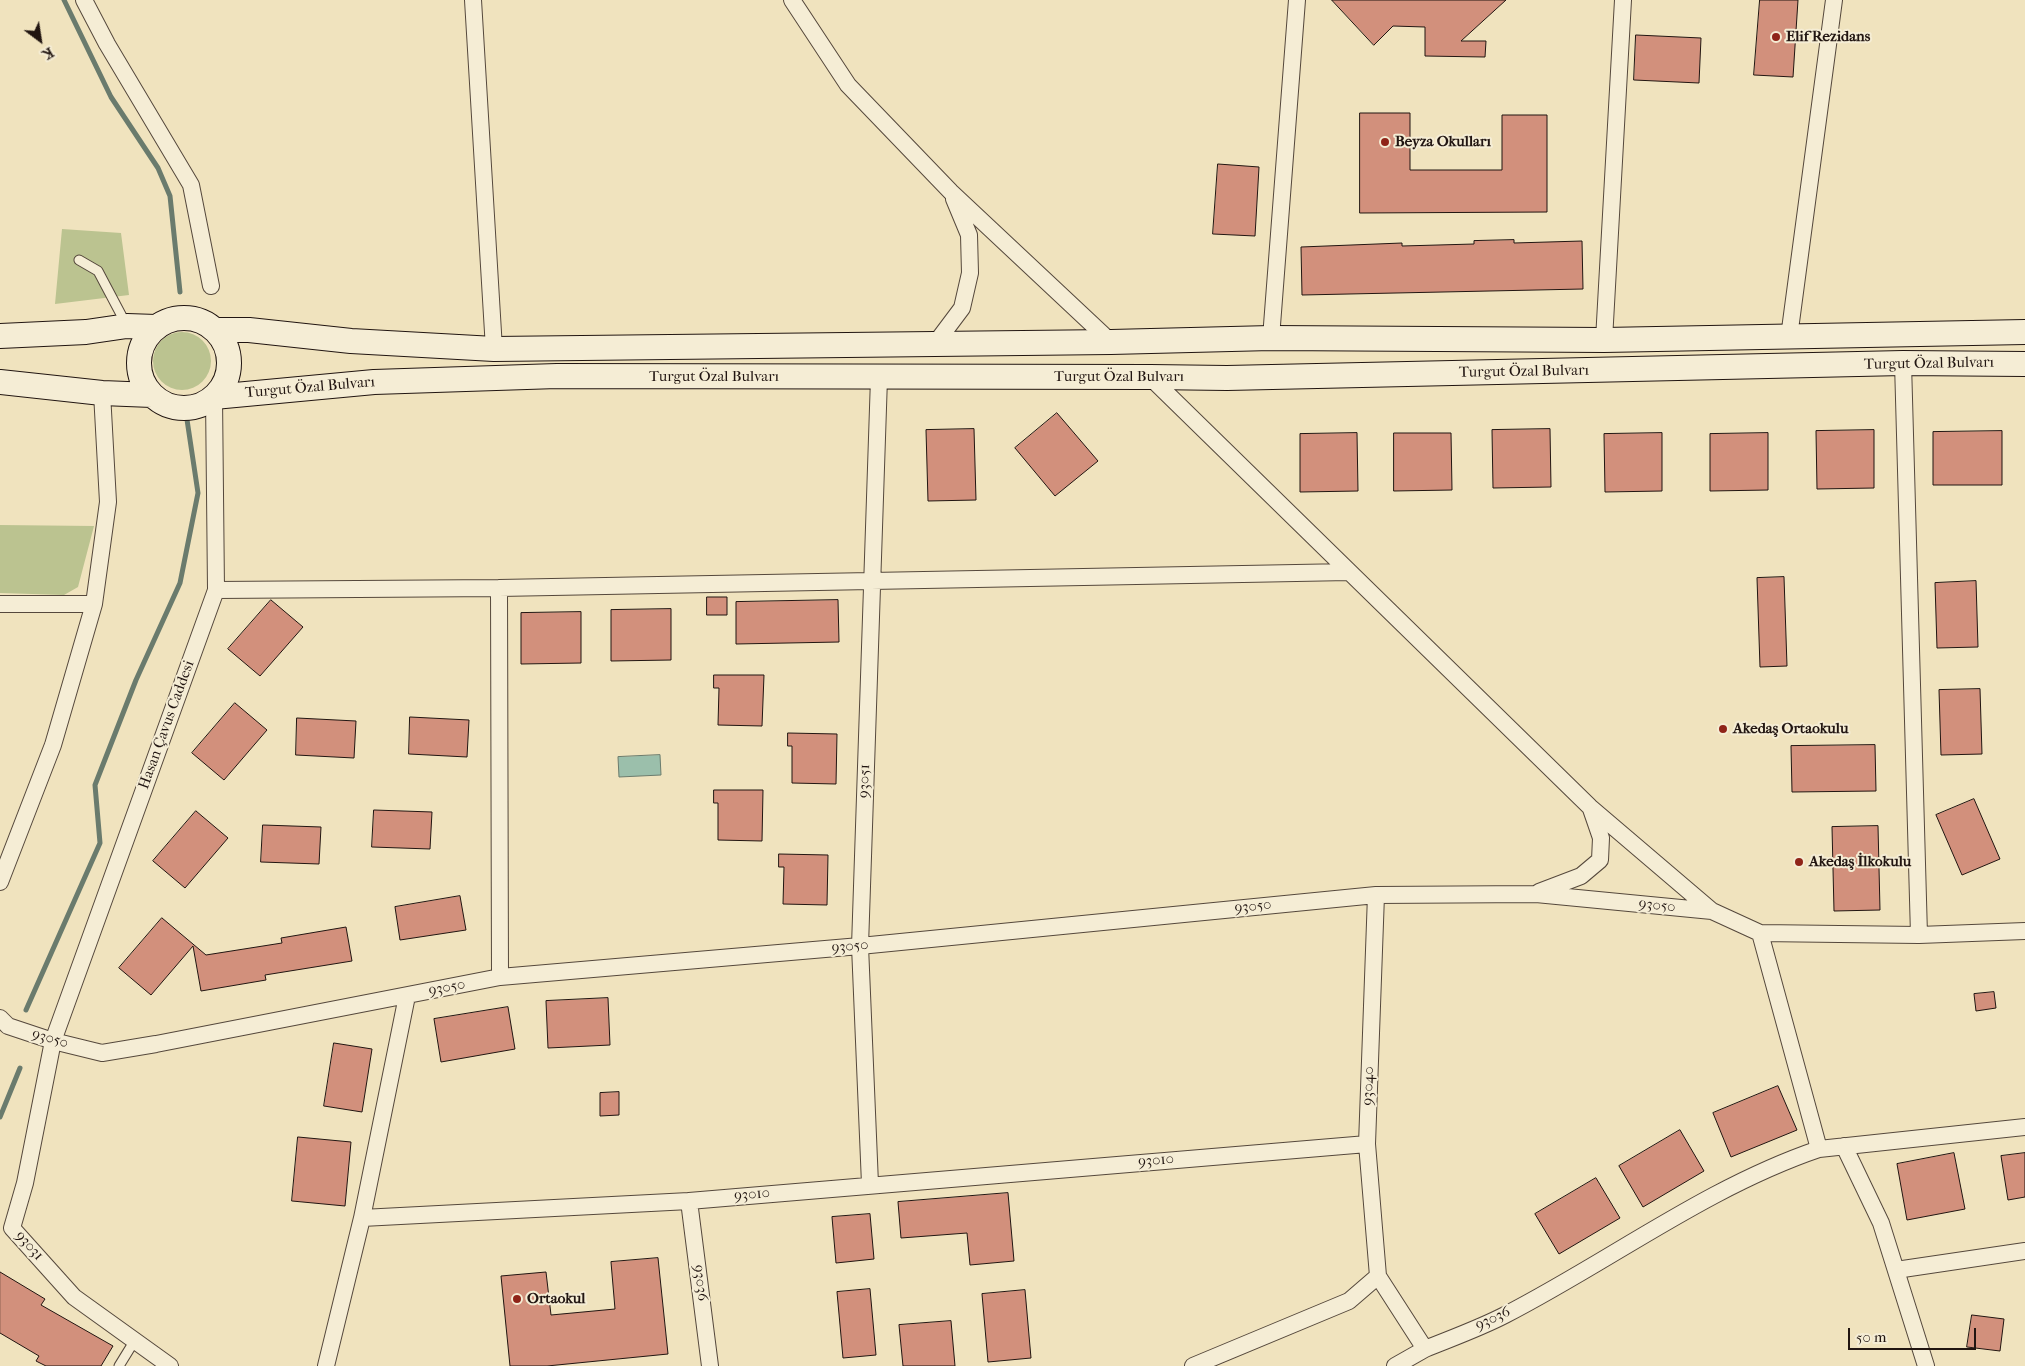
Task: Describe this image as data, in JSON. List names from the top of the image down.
{
  "streets": {
    "main road": ["Turgut Özal Bulvarı"],
    "street": [
      "Hasan Çavus Caddesi",
      "93051",
      "93050",
      "93040",
      "93010",
      "93031",
      "93036"
    ]
  },
  "crossings": [
    ["Turgut Özal Bulvarı", "Hasan Çavus Caddesi"],
    ["Turgut Özal Bulvarı", "93051"],
    ["Hasan Çavus Caddesi", "93050"],
    ["Hasan Çavus Caddesi", "93031"],
    ["93051", "93050"],
    ["93051", "93010"],
    ["93050", "93040"],
    ["93050", "93031"],
    ["93040", "93010"],
    ["93010", "93036"]
  ],
  "places": [
    "Elif Rezidans",
    "Beyza Okulları",
    "Akedaş Ortaokulu",
    "Akedaş İlkokulu",
    "Ortaokul"
  ],
  "scale_bar": "50 m",
  "north": "bottom right"
}
